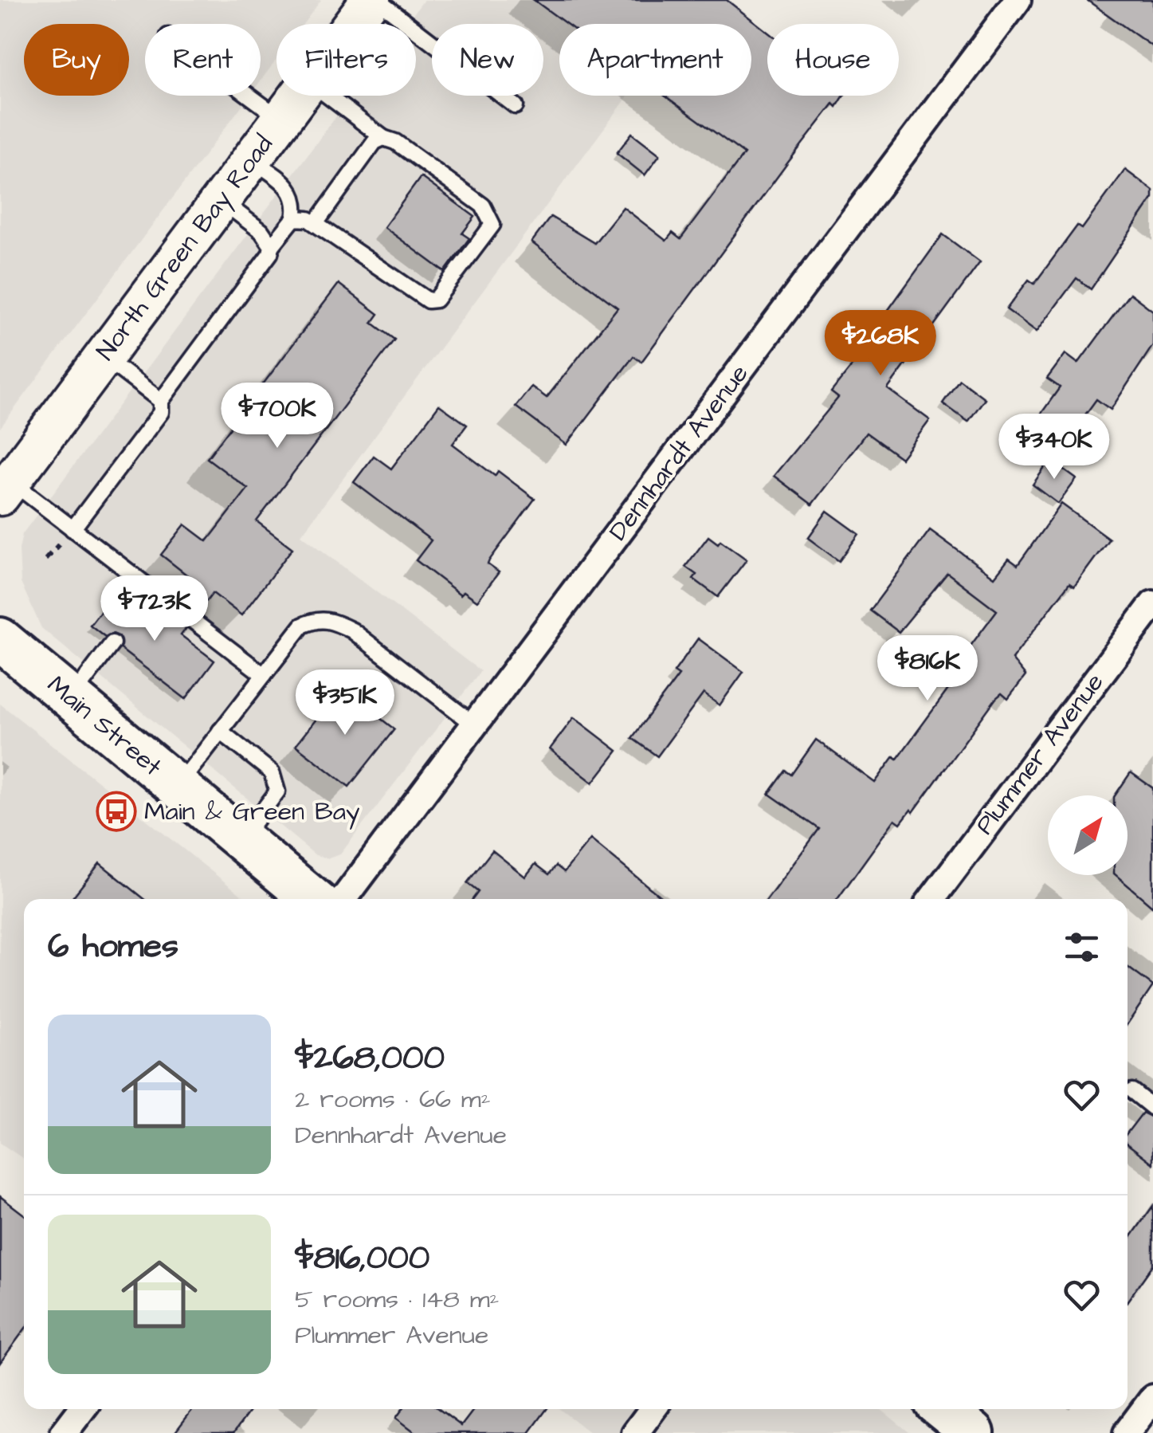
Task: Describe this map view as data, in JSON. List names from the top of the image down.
{
  "streets": {
    "main road": ["North Green Bay Road", "Main Street"],
    "street": ["Dennhardt Avenue", "Plummer Avenue"]
  },
  "places": {
    "bus stop": ["Main & Green Bay"]
  },
  "north": "top right",
  "page": {
    "chip": [
      "Buy",
      "Rent",
      "Filters",
      "New",
      "Apartment",
      "House"
    ],
    "price": [
      "$268K",
      "$700K",
      "$340K",
      "$723K",
      "$816K",
      "$351K"
    ],
    "heading": "6 homes",
    "list": [
      {
        "name": "$268,000",
        "note": "2 rooms · 66 m² · Dennhardt Avenue"
      },
      {
        "name": "$816,000",
        "note": "5 rooms · 148 m² · Plummer Avenue"
      }
    ]
  }
}
